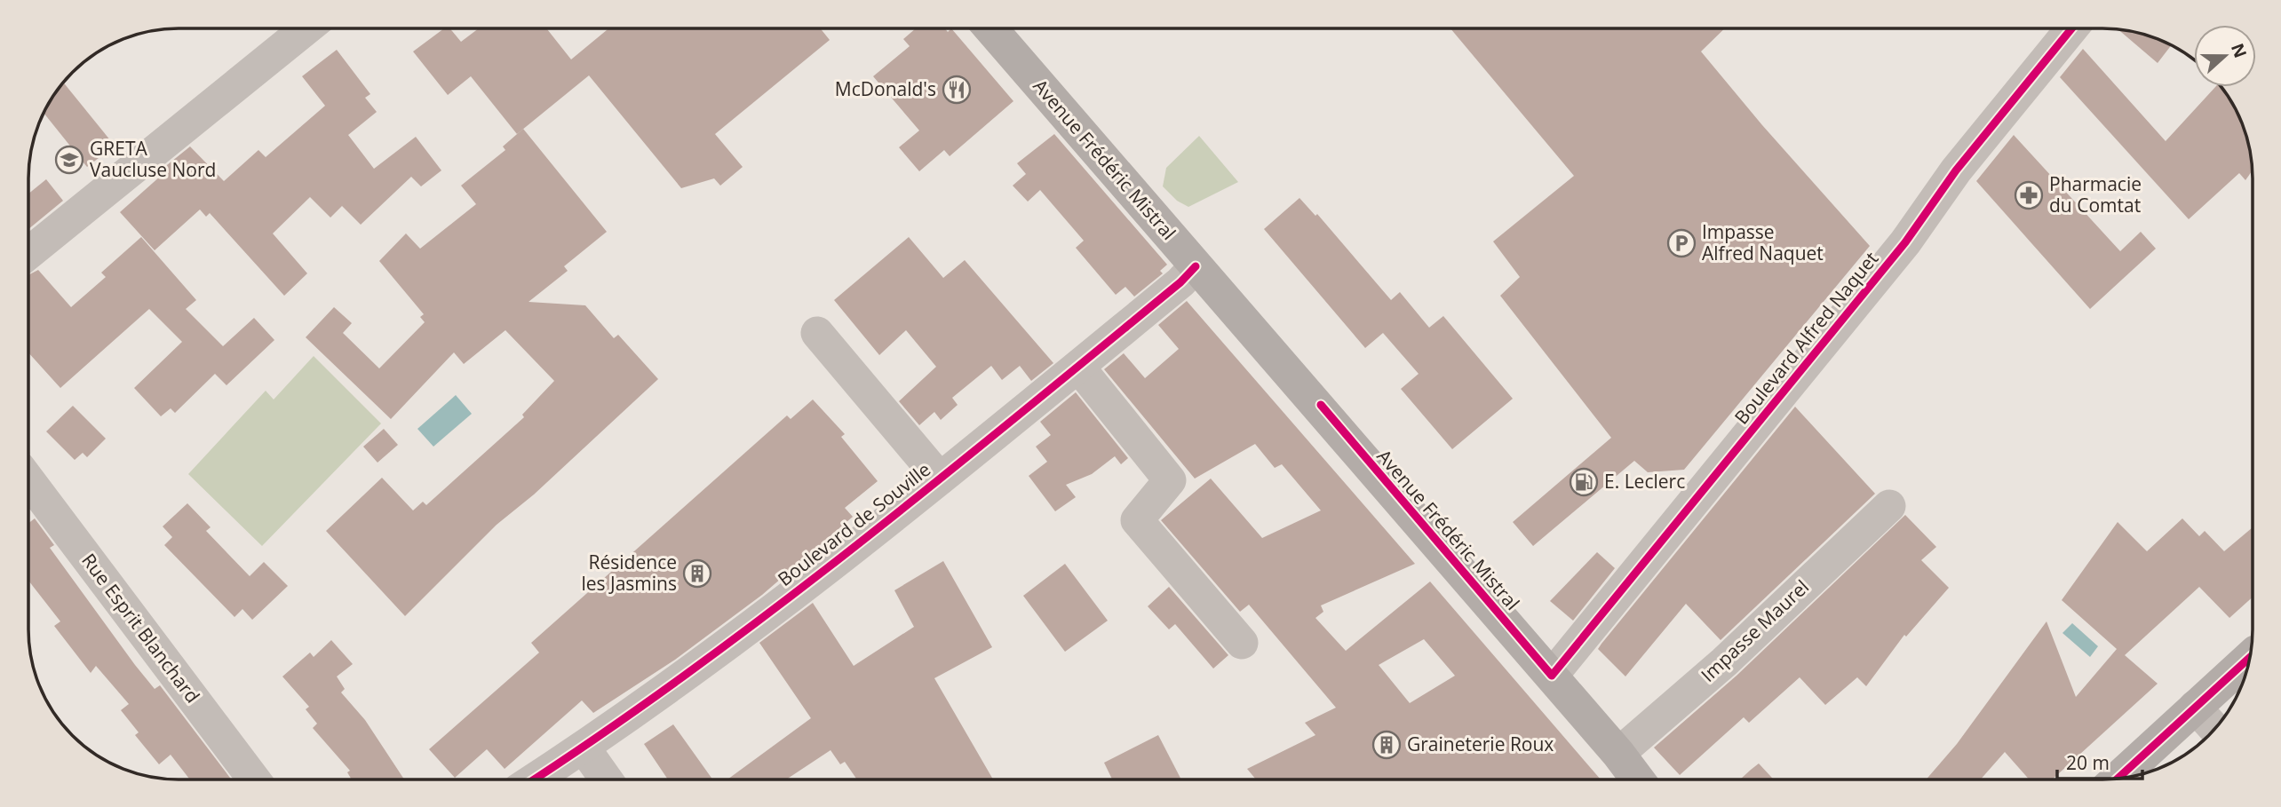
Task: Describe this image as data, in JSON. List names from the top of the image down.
{
  "streets": {
    "main road": ["Avenue Frédéric Mistral"],
    "street": [
      "Boulevard Alfred Naquet",
      "Boulevard de Souville",
      "Rue Esprit Blanchard",
      "Impasse Maurel"
    ]
  },
  "crossings": [
    ["Avenue Frédéric Mistral", "Boulevard Alfred Naquet"],
    ["Avenue Frédéric Mistral", "Boulevard de Souville"],
    ["Avenue Frédéric Mistral", "Impasse Maurel"]
  ],
  "places": {
    "restaurant": ["McDonald's"],
    "school or university": ["GRETA Vaucluse Nord"],
    "pharmacy": ["Pharmacie du Comtat"],
    "parking": ["Impasse Alfred Naquet"],
    "fuel station": ["E. Leclerc"],
    "building": ["Résidence les Jasmins", "Graineterie Roux"]
  },
  "scale_bar": "20 m",
  "north": "right"
}
